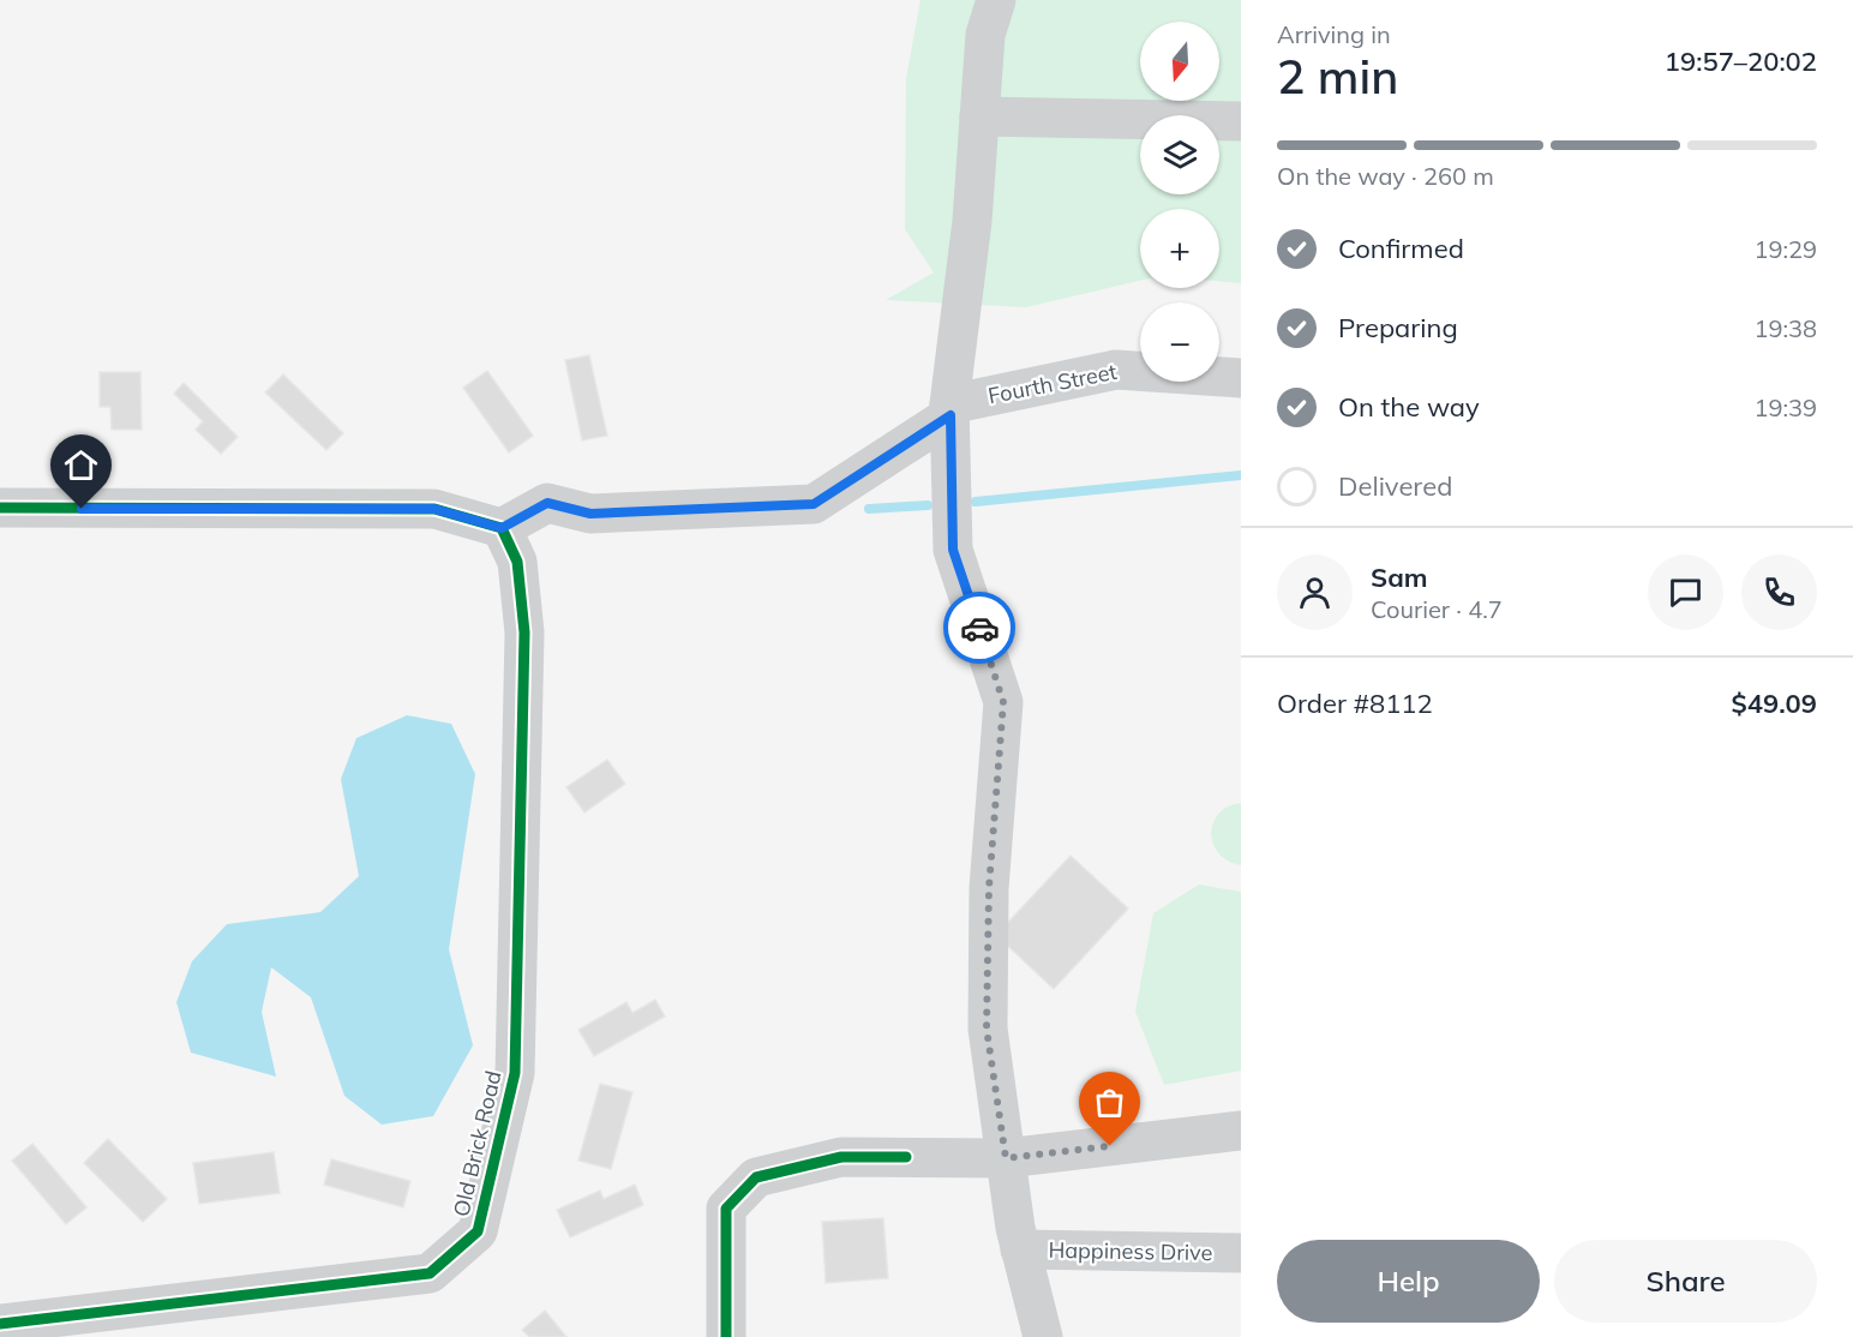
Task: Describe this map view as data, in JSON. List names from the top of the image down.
{
  "streets": {
    "street": ["Fourth Street", "Old Brick Road", "Happiness Drive"]
  },
  "north": "bottom",
  "page": {
    "heading": ["2 min", "Arriving in", "19:57–20:02"],
    "panel": [
      "Sam",
      "Courier · 4.7",
      "Order #8112",
      "$49.09"
    ],
    "map_buttons": ["+", "−"],
    "bar": "On the way · 260 m",
    "list": [
      ["Confirmed", "19:29"],
      ["Preparing", "19:38"],
      ["On the way", "19:39"],
      "Delivered"
    ],
    "buttons": ["Help", "Share"]
  }
}
